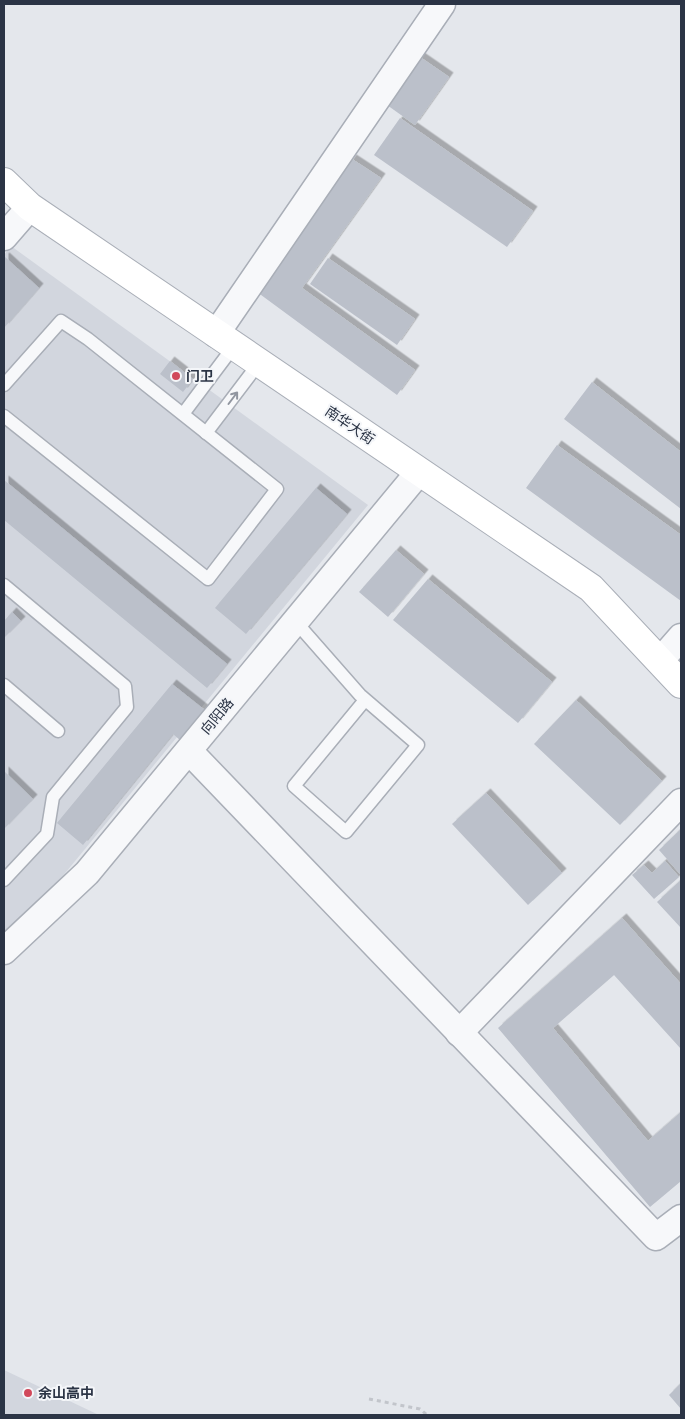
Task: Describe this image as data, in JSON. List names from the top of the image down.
{
  "streets": {
    "main road": ["南华大街"],
    "street": ["向阳路"]
  },
  "crossings": [
    ["南华大街", "向阳路"]
  ],
  "places": ["门卫", "余山高中"]
}
